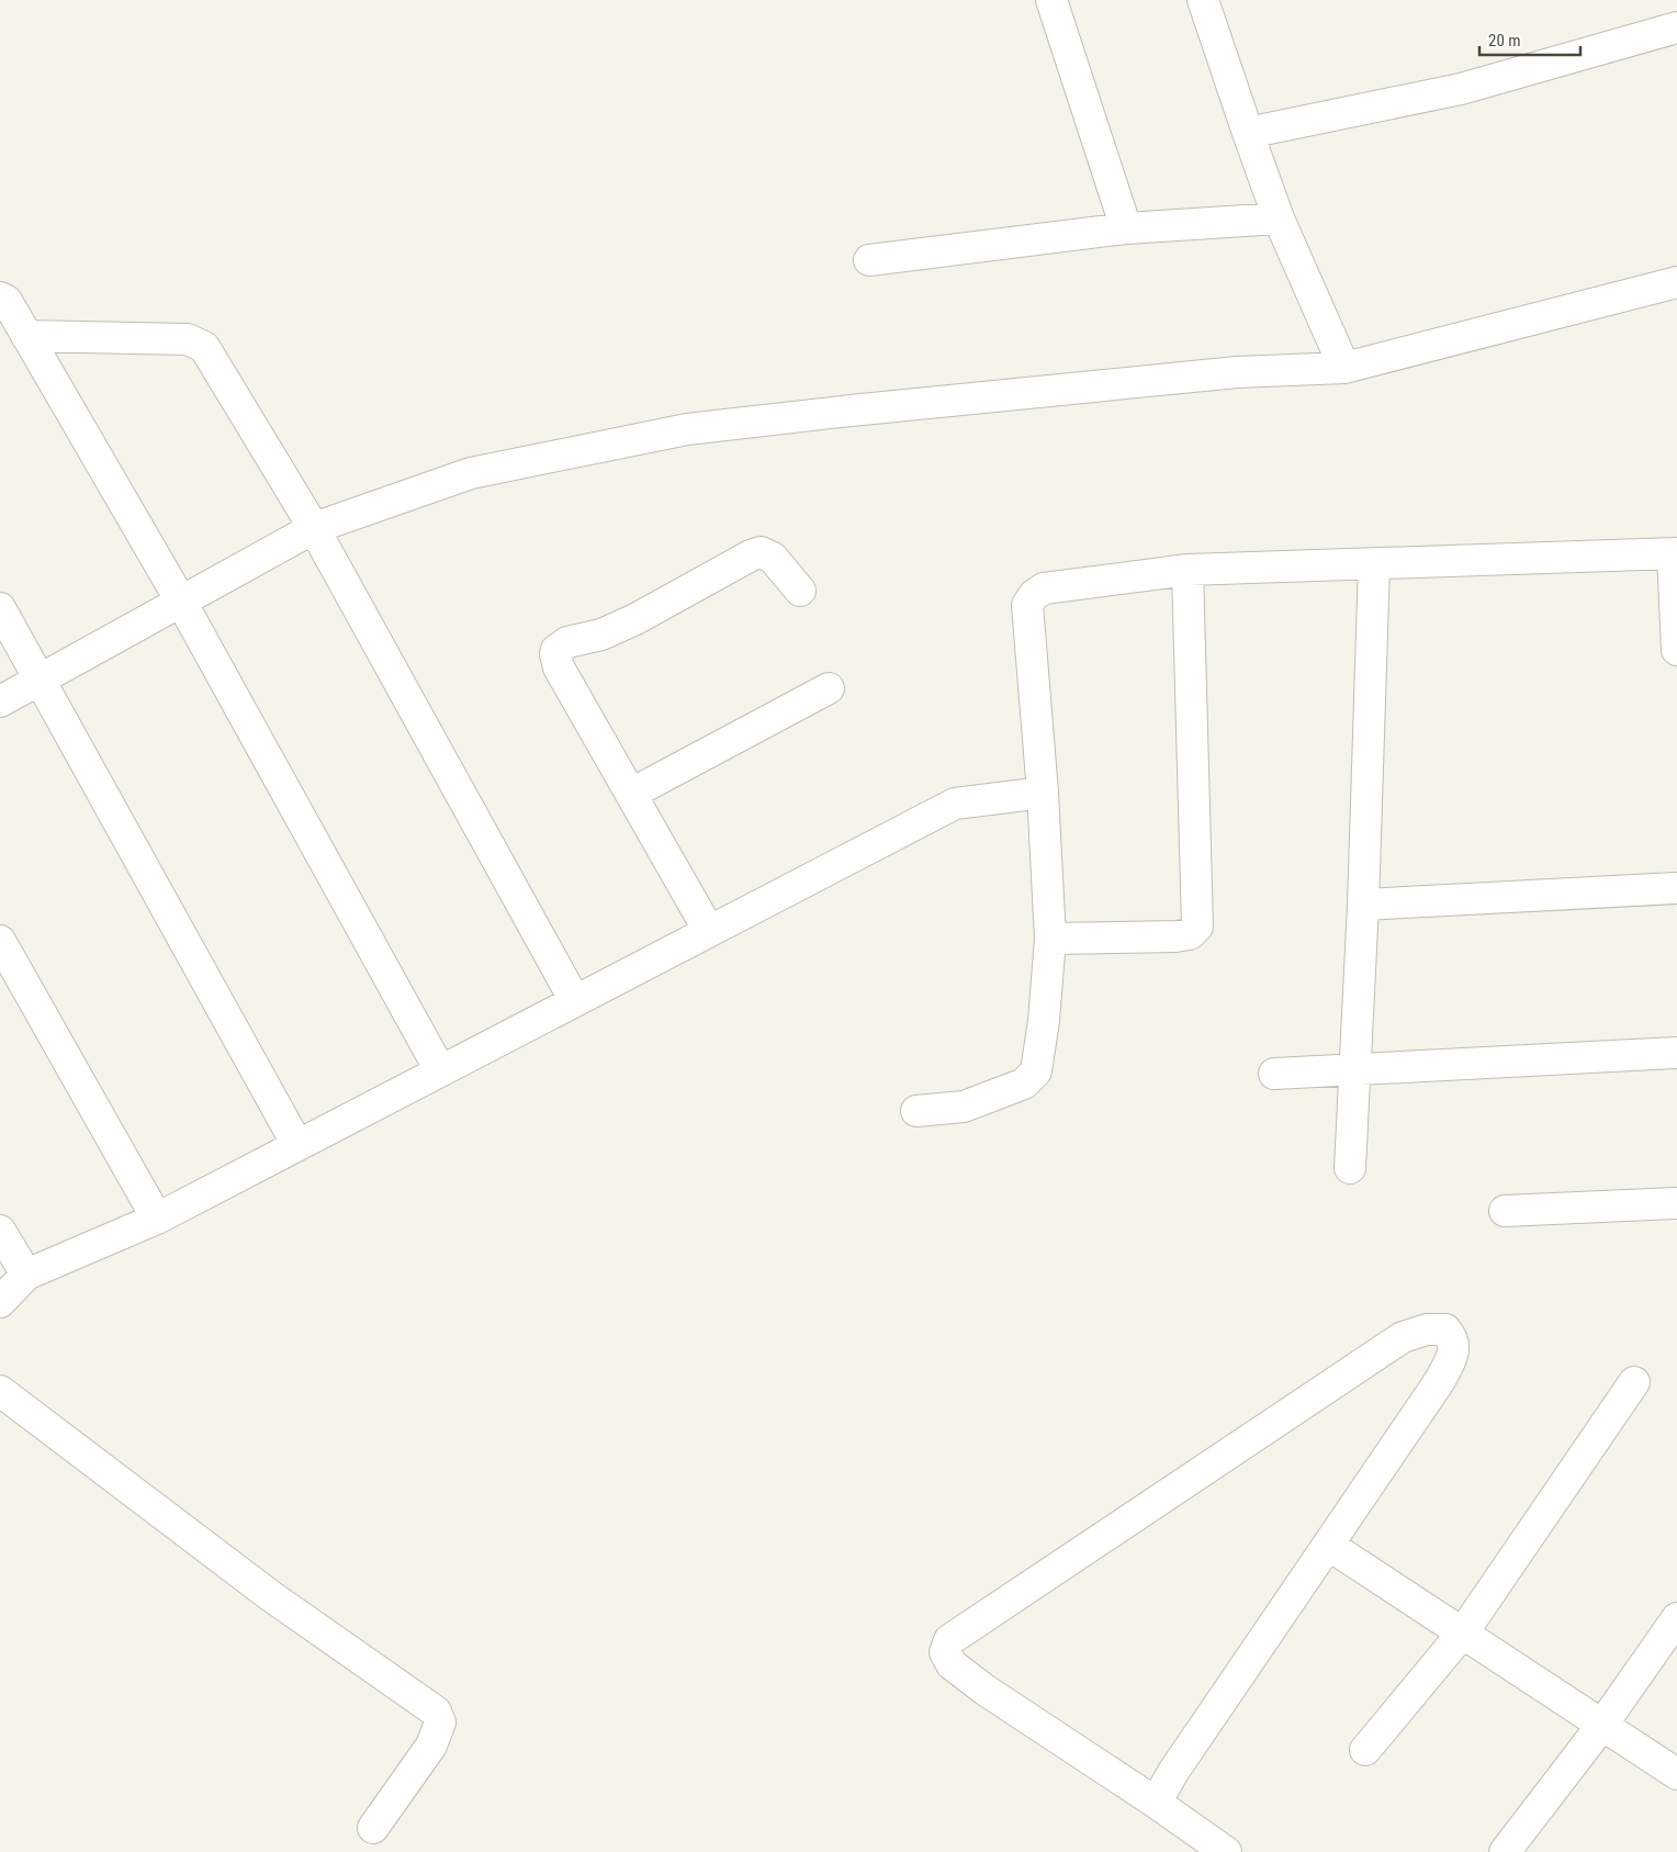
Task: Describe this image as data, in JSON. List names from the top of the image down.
{
  "scale_bar": "20 m"
}
